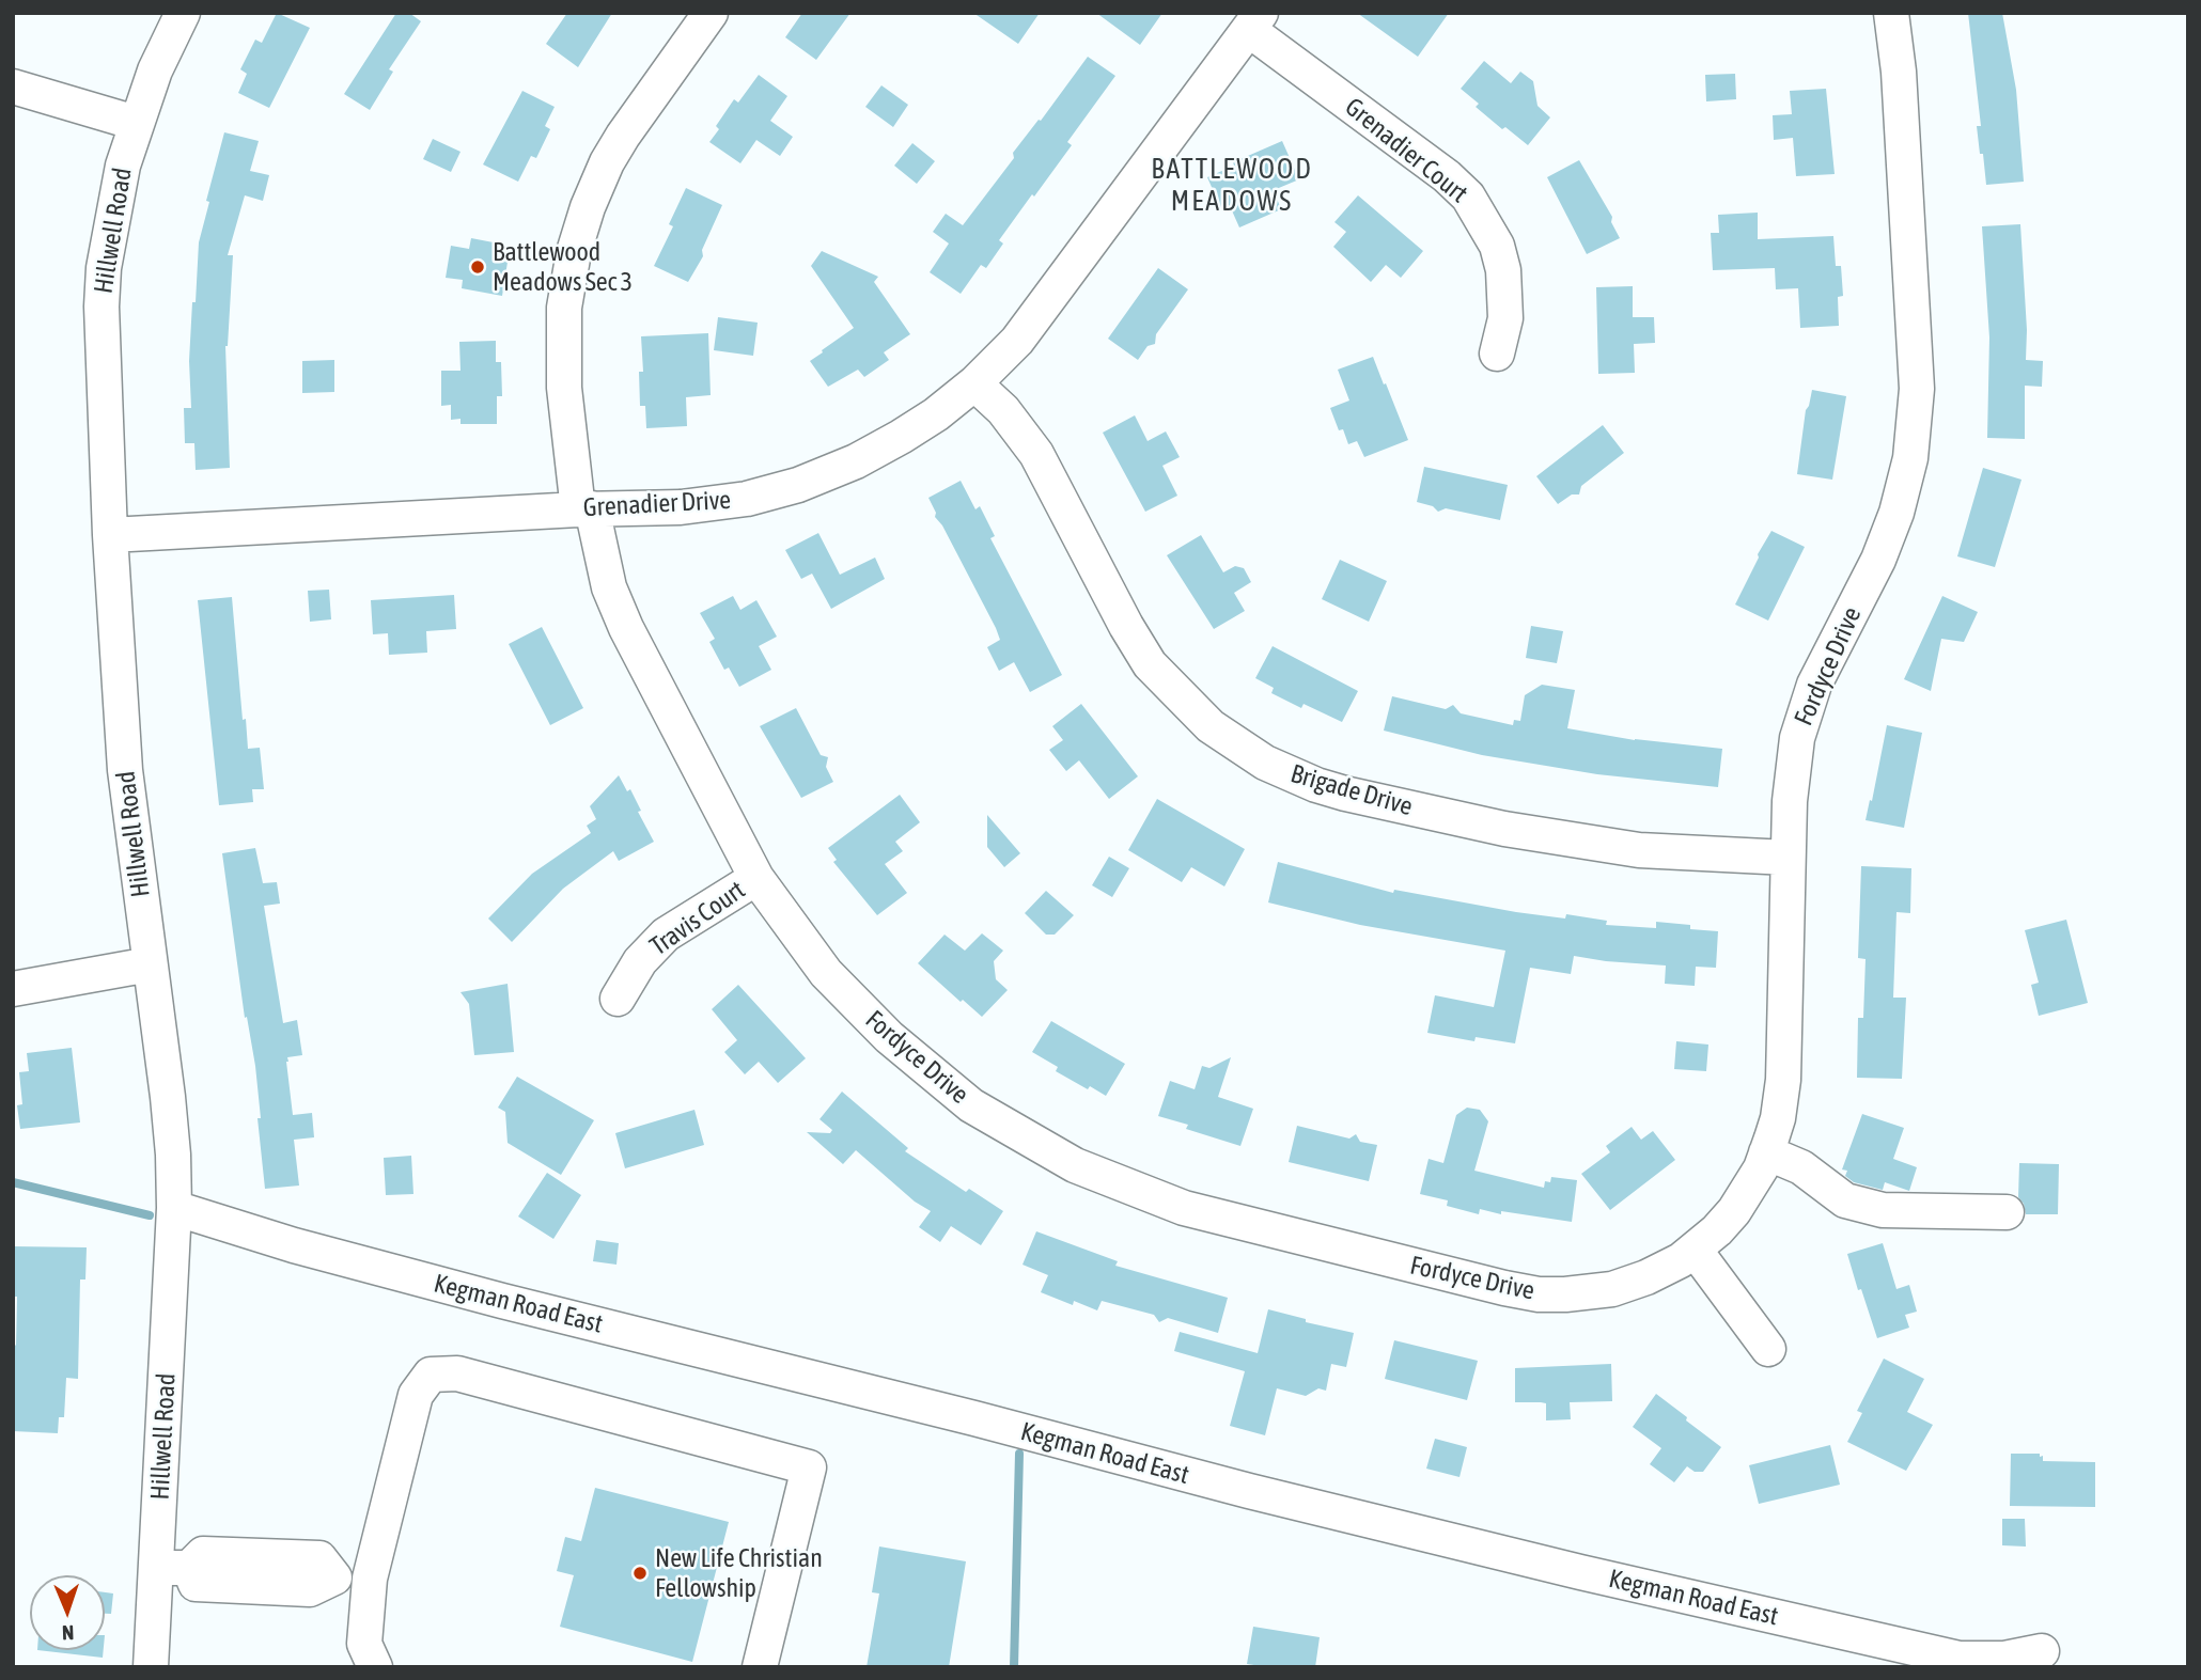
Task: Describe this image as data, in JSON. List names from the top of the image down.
{
  "streets": {
    "street": [
      "Grenadier Court",
      "Hillwell Road",
      "Grenadier Drive",
      "Fordyce Drive",
      "Brigade Drive",
      "Travis Court",
      "Kegman Road East"
    ]
  },
  "crossings": [
    ["Grenadier Court", "Grenadier Drive"],
    ["Hillwell Road", "Grenadier Drive"],
    ["Hillwell Road", "Kegman Road East"],
    ["Grenadier Drive", "Fordyce Drive"],
    ["Grenadier Drive", "Brigade Drive"],
    ["Fordyce Drive", "Brigade Drive"],
    ["Fordyce Drive", "Travis Court"]
  ],
  "districts": ["BATTLEWOOD MEADOWS"],
  "places": ["Battlewood Meadows Sec 3", "New Life Christian Fellowship"],
  "north": "bottom"
}
